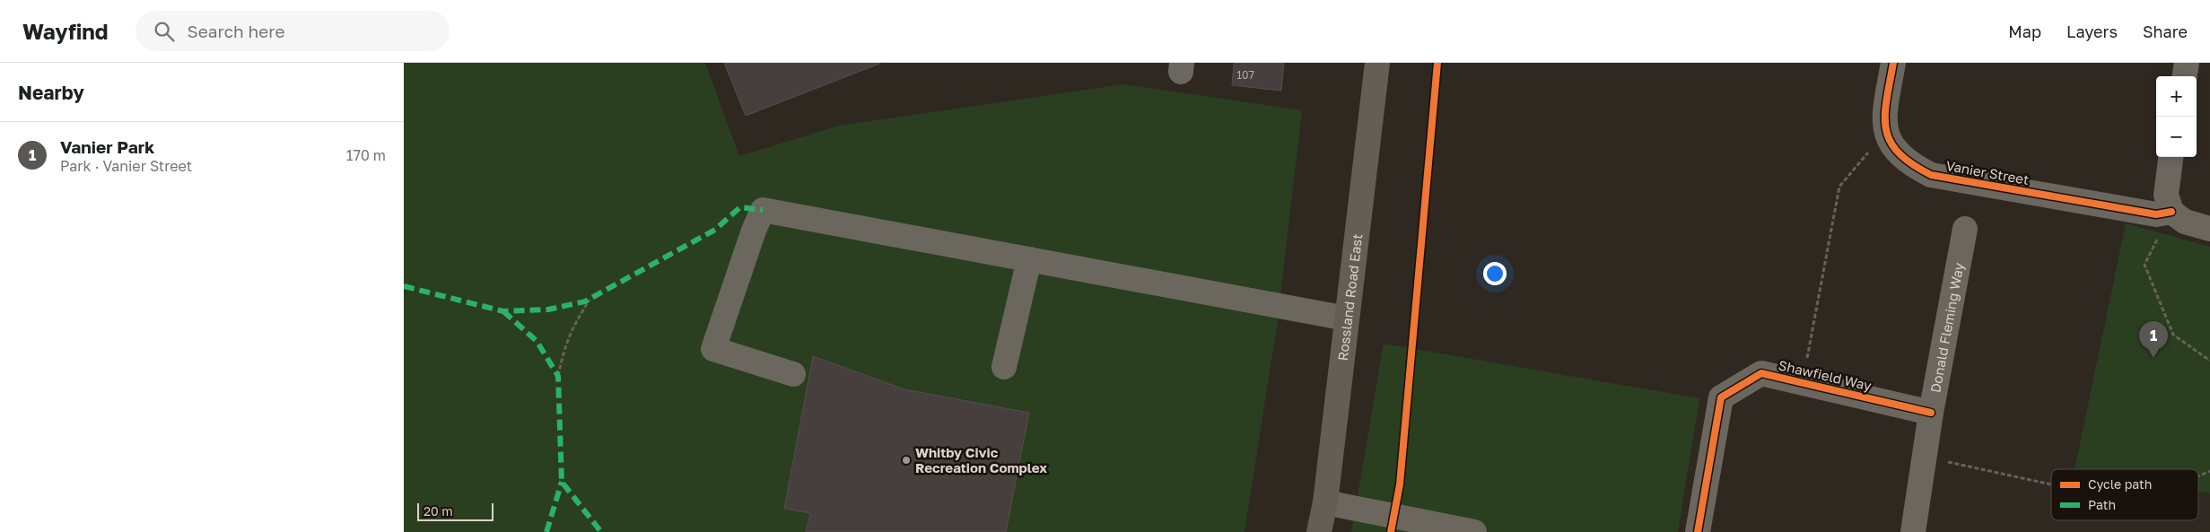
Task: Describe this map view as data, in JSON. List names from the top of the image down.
{
  "streets": {
    "main road": ["Rossland Road East"],
    "street": ["Vanier Street", "Donald Fleming Way", "Shawfield Way"]
  },
  "crossings": [
    ["Donald Fleming Way", "Shawfield Way"]
  ],
  "places": ["Whitby Civic Recreation Complex"],
  "house_numbers": ["107"],
  "legend": ["Cycle path", "Path"],
  "scale_bar": "20 m",
  "page": {
    "header": "Wayfind",
    "search": "Search here",
    "nav": ["Map", "Layers", "Share"],
    "heading": "Nearby",
    "map_buttons": ["+", "−"],
    "list": [
      {
        "mark": "1",
        "name": "Vanier Park",
        "note": "Park · Vanier Street",
        "value": "170 m"
      }
    ],
    "pins": "1",
    "scale": "20 m"
  }
}
